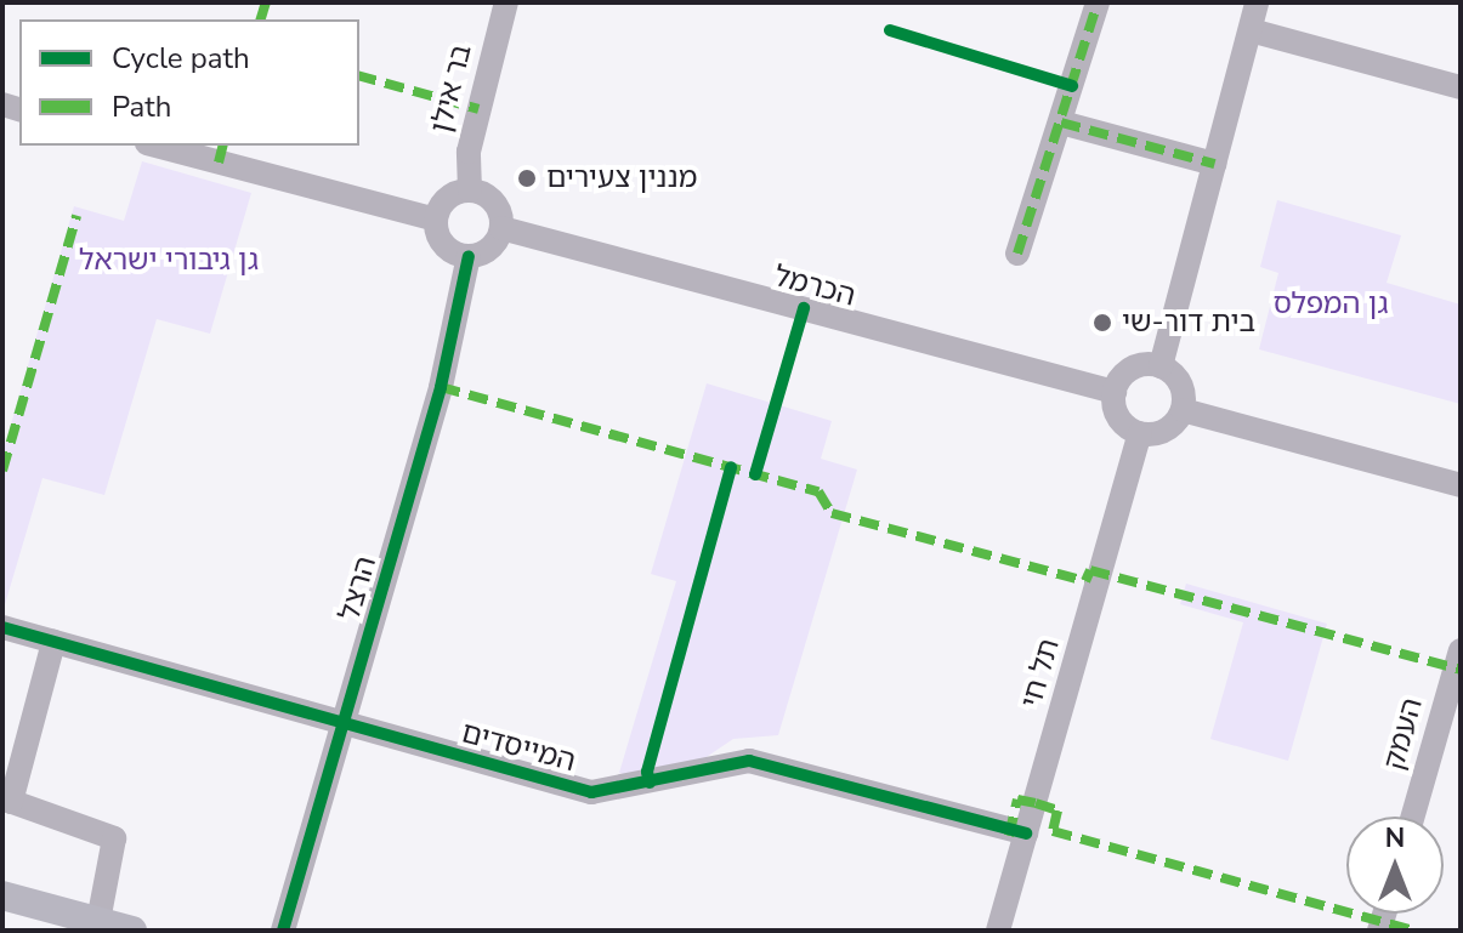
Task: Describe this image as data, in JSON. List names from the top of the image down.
{
  "streets": {
    "street": [
      "בר אילן",
      "הכרמל",
      "הרצל",
      "תל חי",
      "העמק",
      "המייסדים"
    ]
  },
  "crossings": [
    ["בר אילן", "הכרמל"],
    ["בר אילן", "הרצל"],
    ["הכרמל", "הרצל"],
    ["הכרמל", "תל חי"],
    ["הרצל", "המייסדים"],
    ["תל חי", "המייסדים"]
  ],
  "parks": ["גן גיבורי ישראל", "גן המפלס"],
  "places": ["מננין צעירים", "בית דור-שי"],
  "legend": ["Cycle path", "Path"],
  "north": "top"
}
